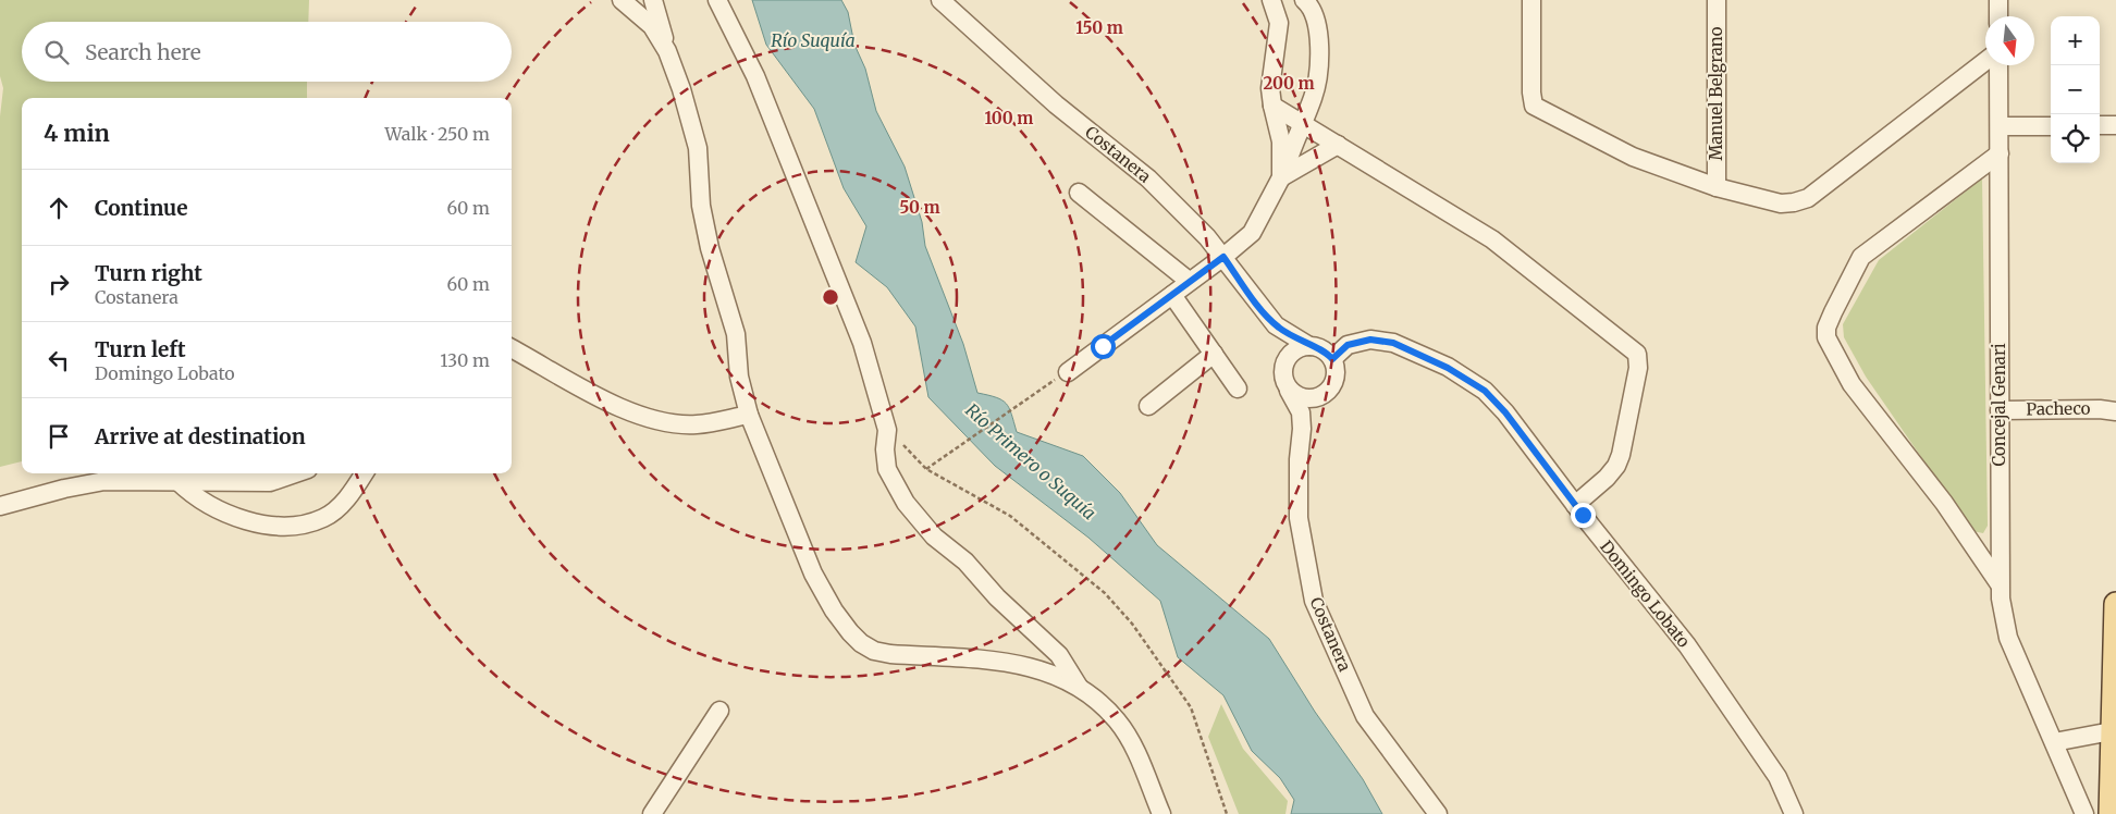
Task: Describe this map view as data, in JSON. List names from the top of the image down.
{
  "streets": {
    "street": [
      "Manuel Belgrano",
      "Costanera",
      "Concejal Genari",
      "Pacheco",
      "Domingo Lobato"
    ]
  },
  "crossings": [
    ["Costanera", "Domingo Lobato"],
    ["Concejal Genari", "Pacheco"]
  ],
  "water": ["Río Suquía", "Río Primero o Suquía"],
  "north": "bottom",
  "page": {
    "map_buttons": ["+", "−"],
    "search": "Search here",
    "heading": ["4 min", "Walk · 250 m"],
    "list": [
      ["Continue", "60 m"],
      ["Turn right", "Costanera", "60 m"],
      ["Turn left", "Domingo Lobato", "130 m"],
      "Arrive at destination"
    ]
  },
  "rings": [
    "150 m",
    "200 m",
    "100 m",
    "50 m"
  ]
}
